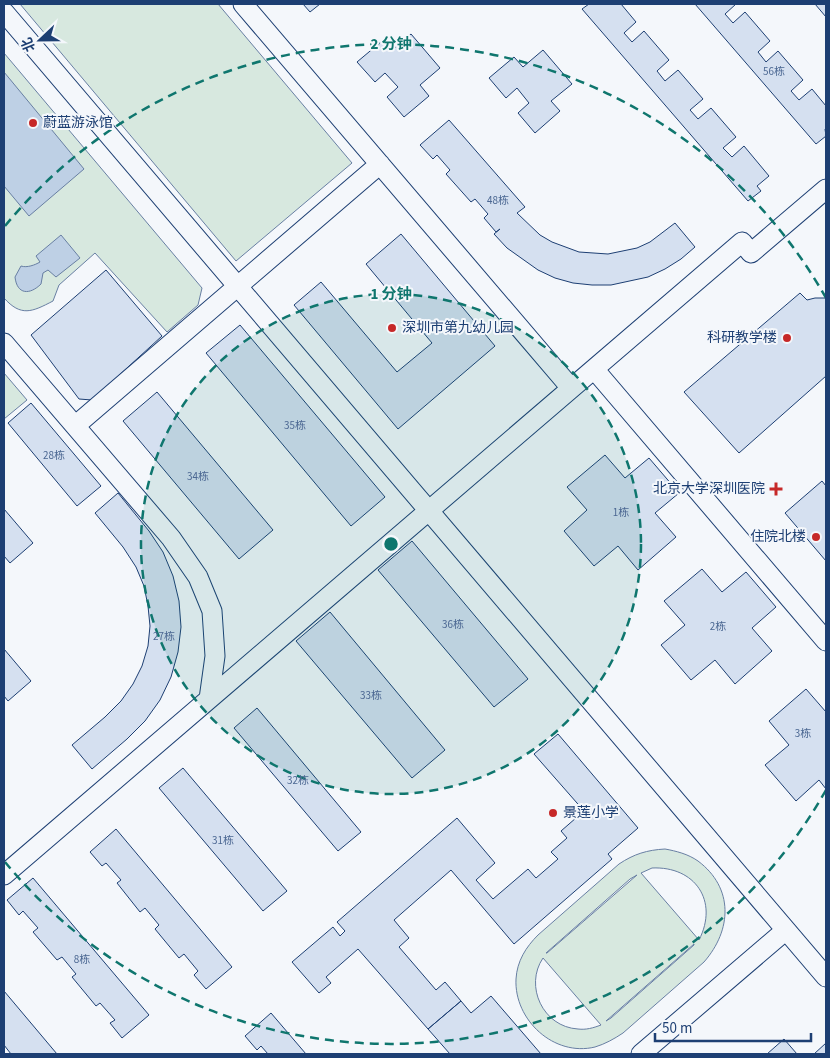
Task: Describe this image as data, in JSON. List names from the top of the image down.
{
  "places": {
    "other": [
      "蔚蓝游泳馆",
      "深圳市第九幼儿园",
      "科研教学楼",
      "住院北楼",
      "景莲小学"
    ],
    "health": ["北京大学深圳医院"]
  },
  "house_numbers": [
    "56栋",
    "48栋",
    "35栋",
    "28栋",
    "34栋",
    "1栋",
    "36栋",
    "2栋",
    "27栋",
    "33栋",
    "3栋",
    "32栋",
    "31栋",
    "8栋"
  ],
  "scale_bar": "50 m",
  "north": "left",
  "rings": ["2 分钟", "1 分钟"]
}
